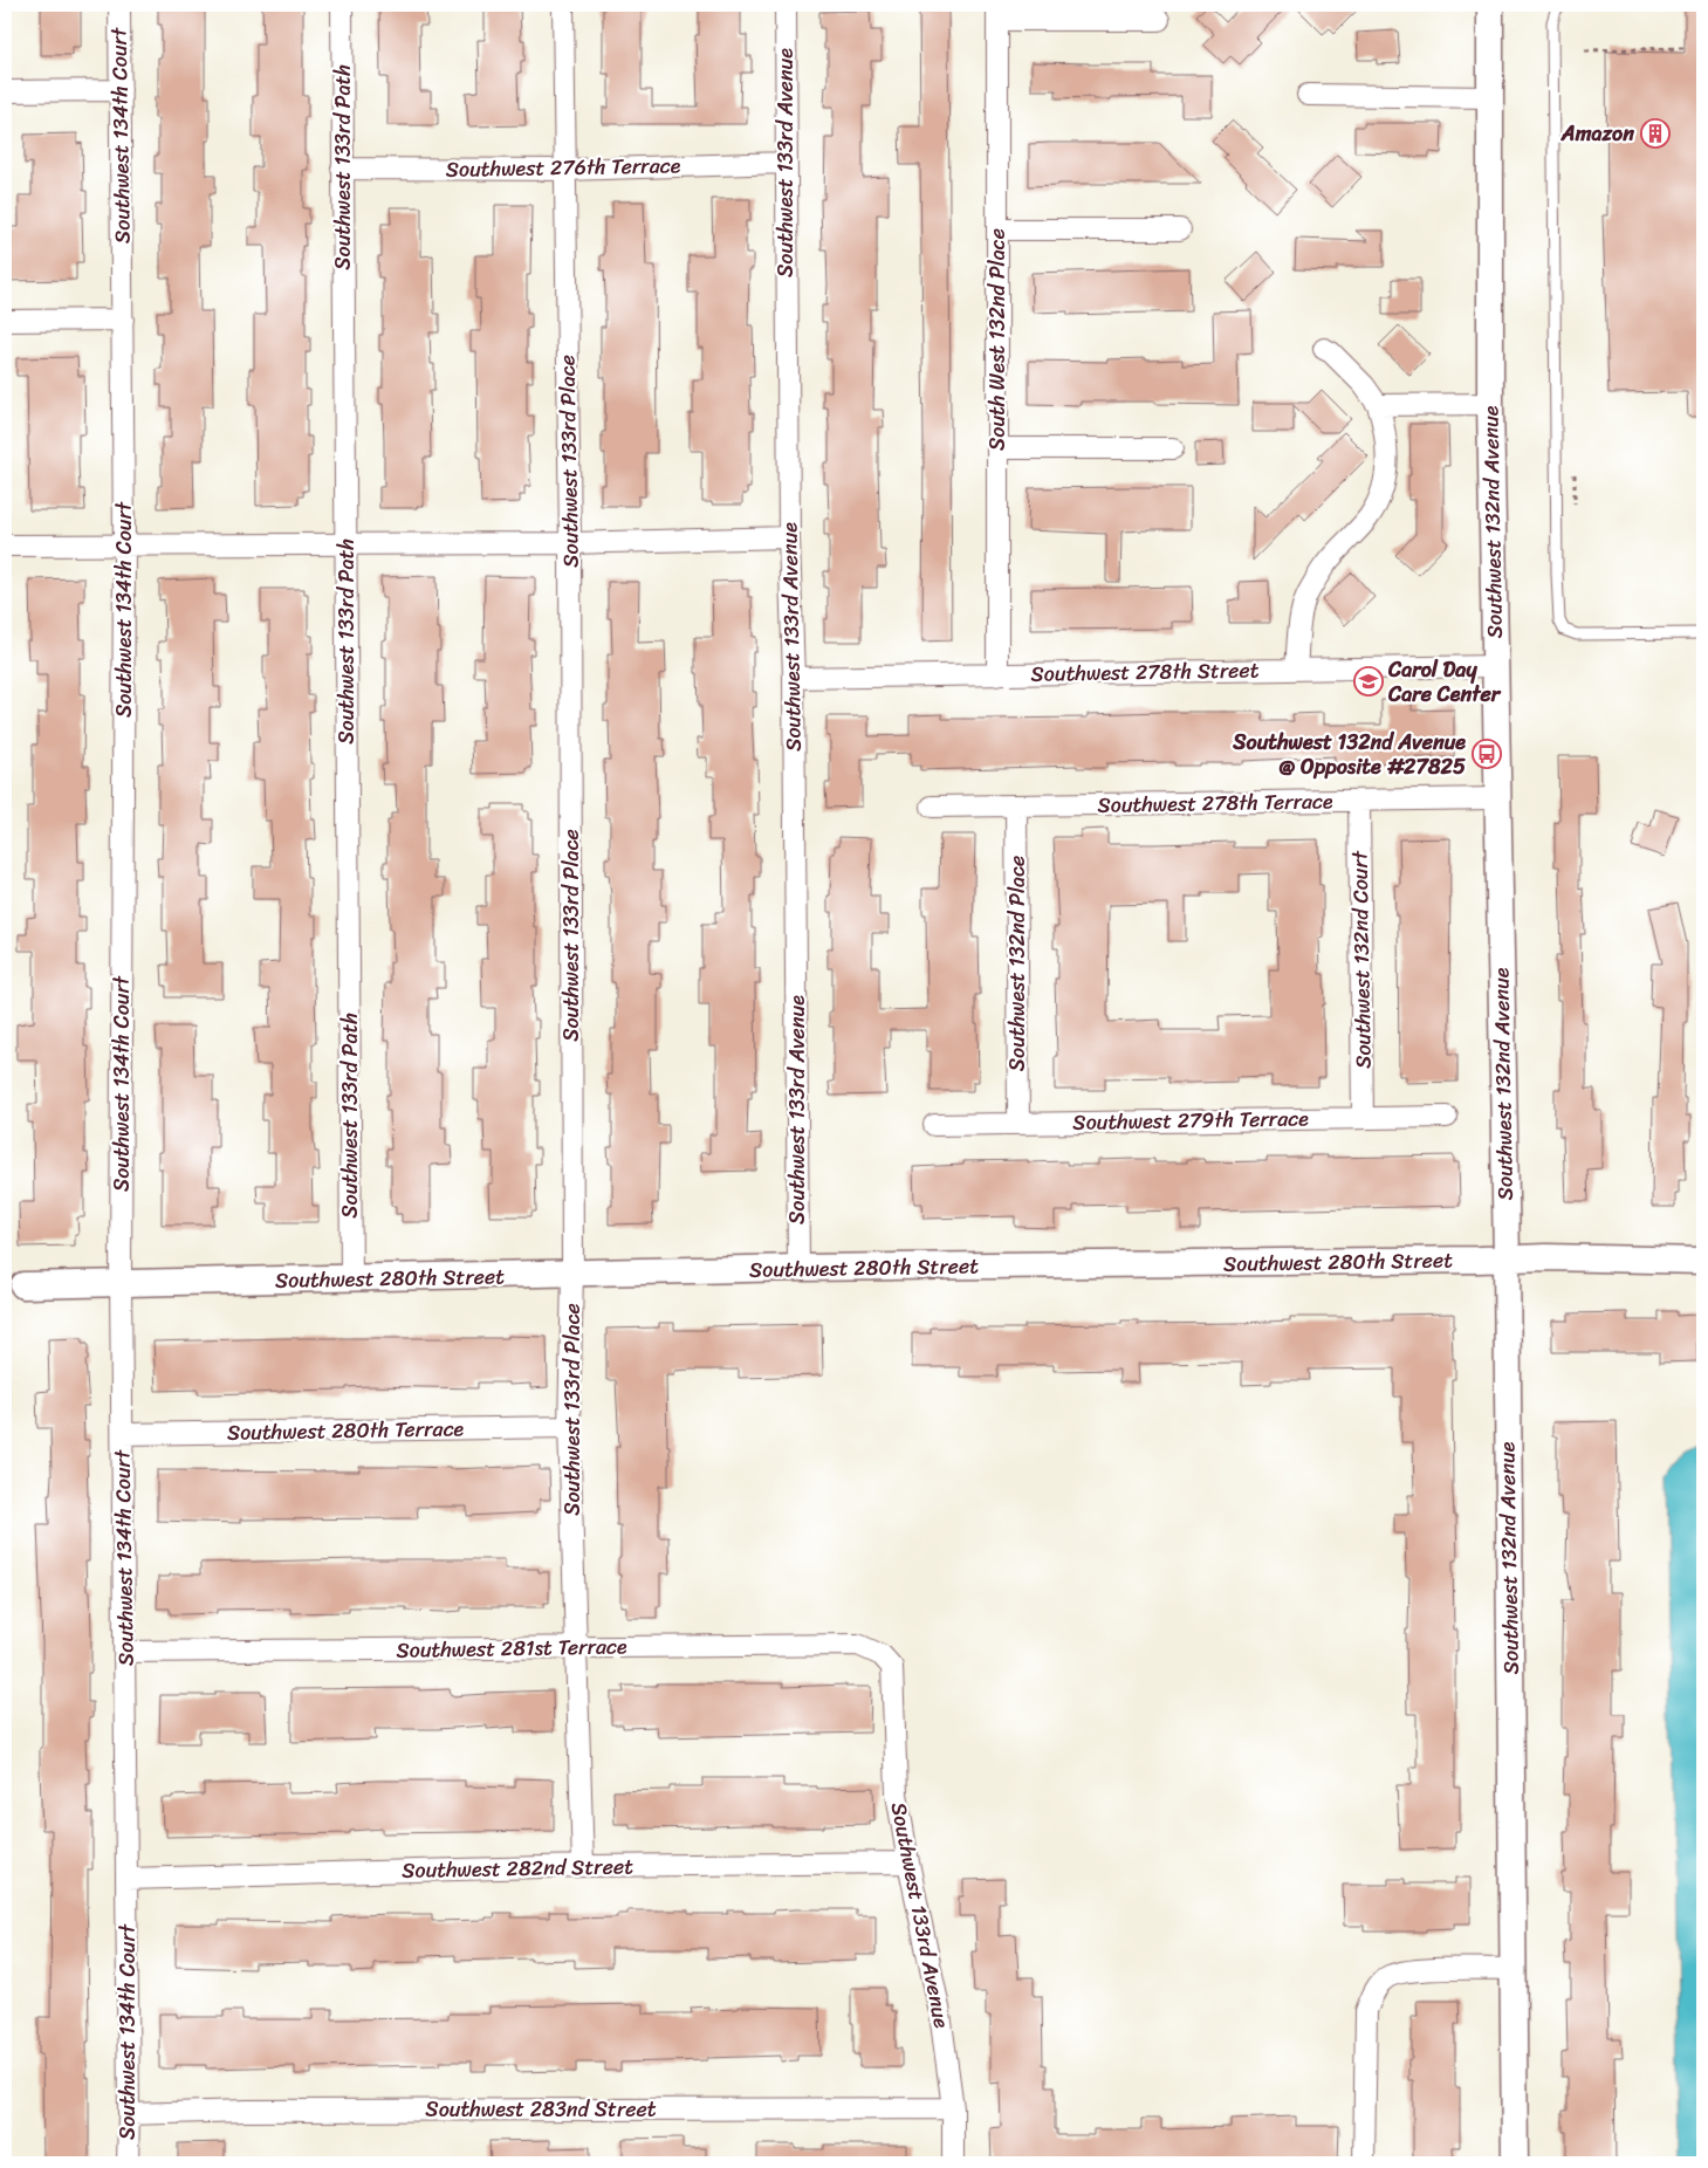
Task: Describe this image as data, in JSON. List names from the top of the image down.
{
  "streets": {
    "street": [
      "Southwest 134th Court",
      "Southwest 133rd Avenue",
      "Southwest 133rd Path",
      "Southwest 276th Terrace",
      "South West 132nd Place",
      "Southwest 133rd Place",
      "Southwest 132nd Avenue",
      "Southwest 278th Street",
      "Southwest 278th Terrace",
      "Southwest 132nd Court",
      "Southwest 132nd Place",
      "Southwest 279th Terrace",
      "Southwest 280th Street",
      "Southwest 280th Terrace",
      "Southwest 281st Terrace",
      "Southwest 282nd Street",
      "Southwest 283nd Street"
    ]
  },
  "crossings": [
    ["Southwest 134th Court", "Southwest 280th Street"],
    ["Southwest 134th Court", "Southwest 280th Terrace"],
    ["Southwest 134th Court", "Southwest 281st Terrace"],
    ["Southwest 134th Court", "Southwest 282nd Street"],
    ["Southwest 134th Court", "Southwest 283nd Street"],
    ["Southwest 133rd Avenue", "Southwest 276th Terrace"],
    ["Southwest 133rd Avenue", "Southwest 278th Street"],
    ["Southwest 133rd Avenue", "Southwest 280th Street"],
    ["Southwest 133rd Avenue", "Southwest 281st Terrace"],
    ["Southwest 133rd Avenue", "Southwest 282nd Street"],
    ["Southwest 133rd Avenue", "Southwest 283nd Street"],
    ["Southwest 133rd Path", "Southwest 276th Terrace"],
    ["Southwest 133rd Path", "Southwest 280th Street"],
    ["Southwest 276th Terrace", "Southwest 133rd Place"],
    ["South West 132nd Place", "Southwest 278th Street"],
    ["Southwest 133rd Place", "Southwest 280th Street"],
    ["Southwest 133rd Place", "Southwest 280th Terrace"],
    ["Southwest 133rd Place", "Southwest 281st Terrace"],
    ["Southwest 133rd Place", "Southwest 282nd Street"],
    ["Southwest 132nd Avenue", "Southwest 278th Street"],
    ["Southwest 132nd Avenue", "Southwest 278th Terrace"],
    ["Southwest 132nd Avenue", "Southwest 280th Street"],
    ["Southwest 278th Terrace", "Southwest 132nd Court"],
    ["Southwest 278th Terrace", "Southwest 132nd Place"],
    ["Southwest 132nd Court", "Southwest 279th Terrace"],
    ["Southwest 132nd Place", "Southwest 279th Terrace"]
  ],
  "places": {
    "building": ["Amazon"],
    "school or university": ["Carol Day Care Center"],
    "bus stop": ["Southwest 132nd Avenue @ Opposite #27825"]
  }
}
